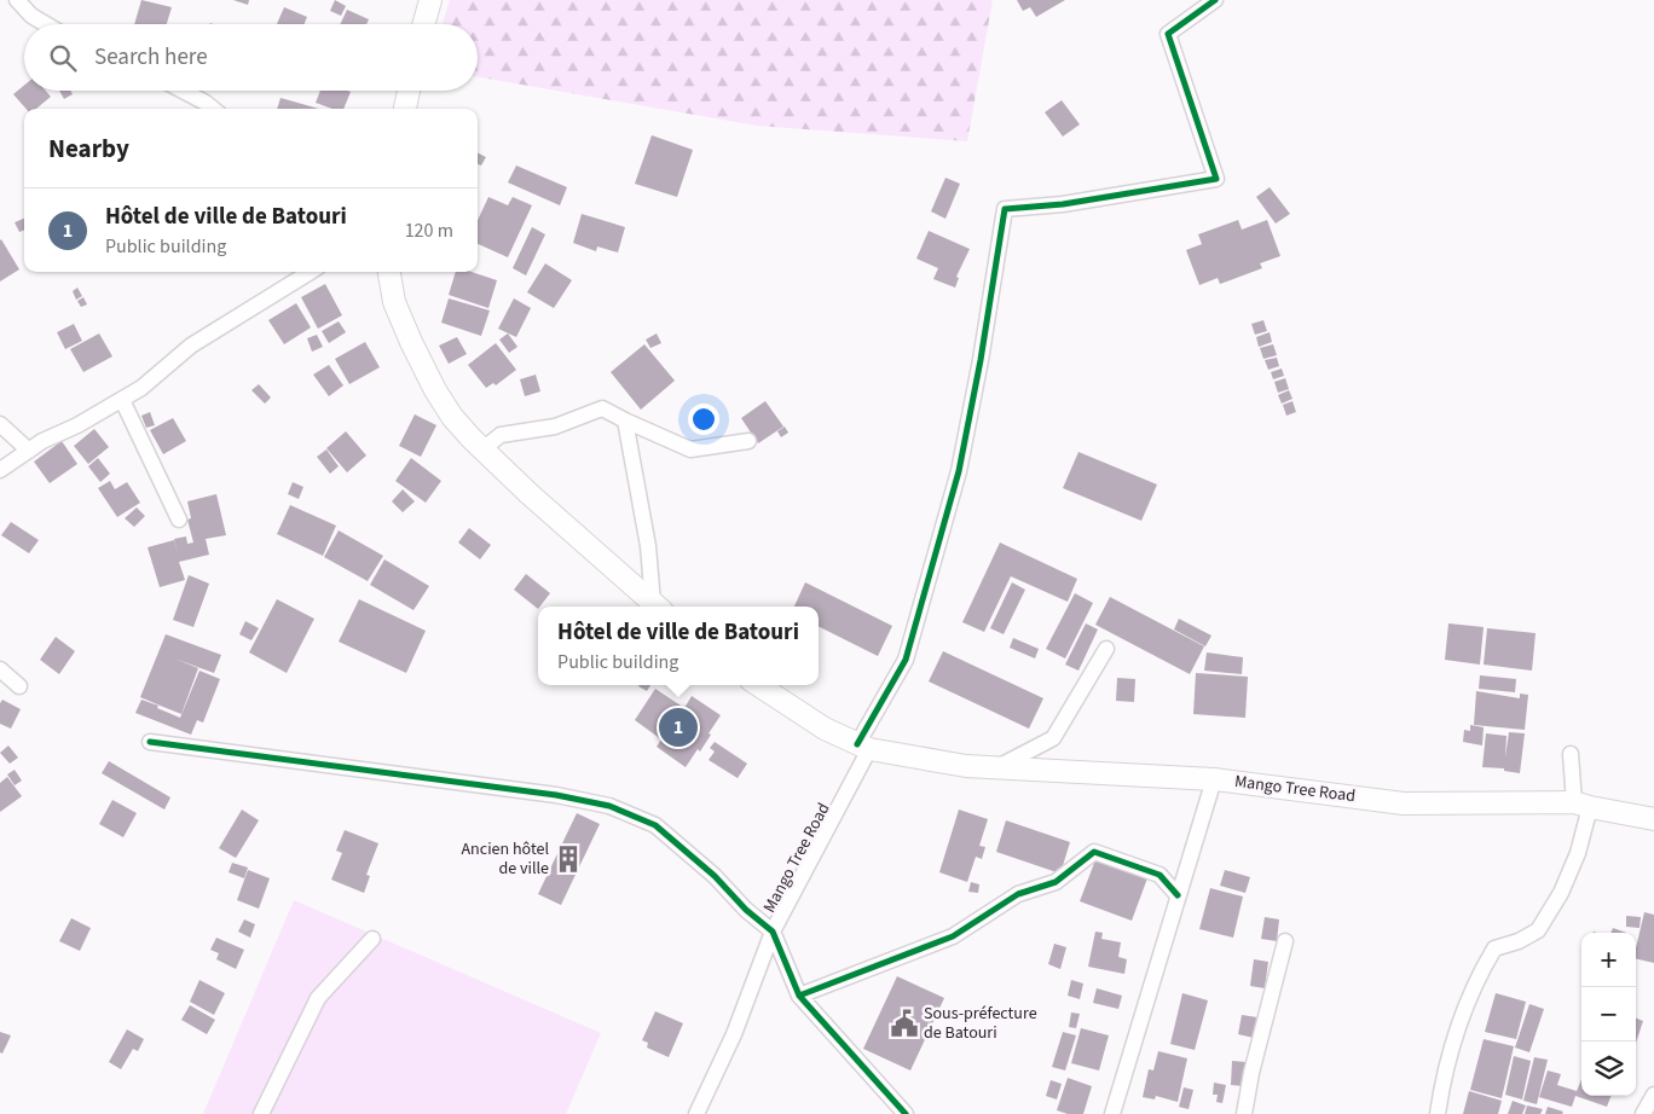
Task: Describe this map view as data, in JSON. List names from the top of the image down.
{
  "streets": {
    "main road": ["Mango Tree Road"]
  },
  "places": {
    "building": ["Ancien hôtel de ville"],
    "public building": ["Sous-préfecture de Batouri"]
  },
  "page": {
    "search": "Search here",
    "heading": "Nearby",
    "list": [
      {
        "mark": "1",
        "name": "Hôtel de ville de Batouri",
        "note": "Public building",
        "value": "120 m"
      }
    ],
    "popup": ["Hôtel de ville de Batouri", "Public building"],
    "pins": "1",
    "map_buttons": ["+", "−"]
  }
}
